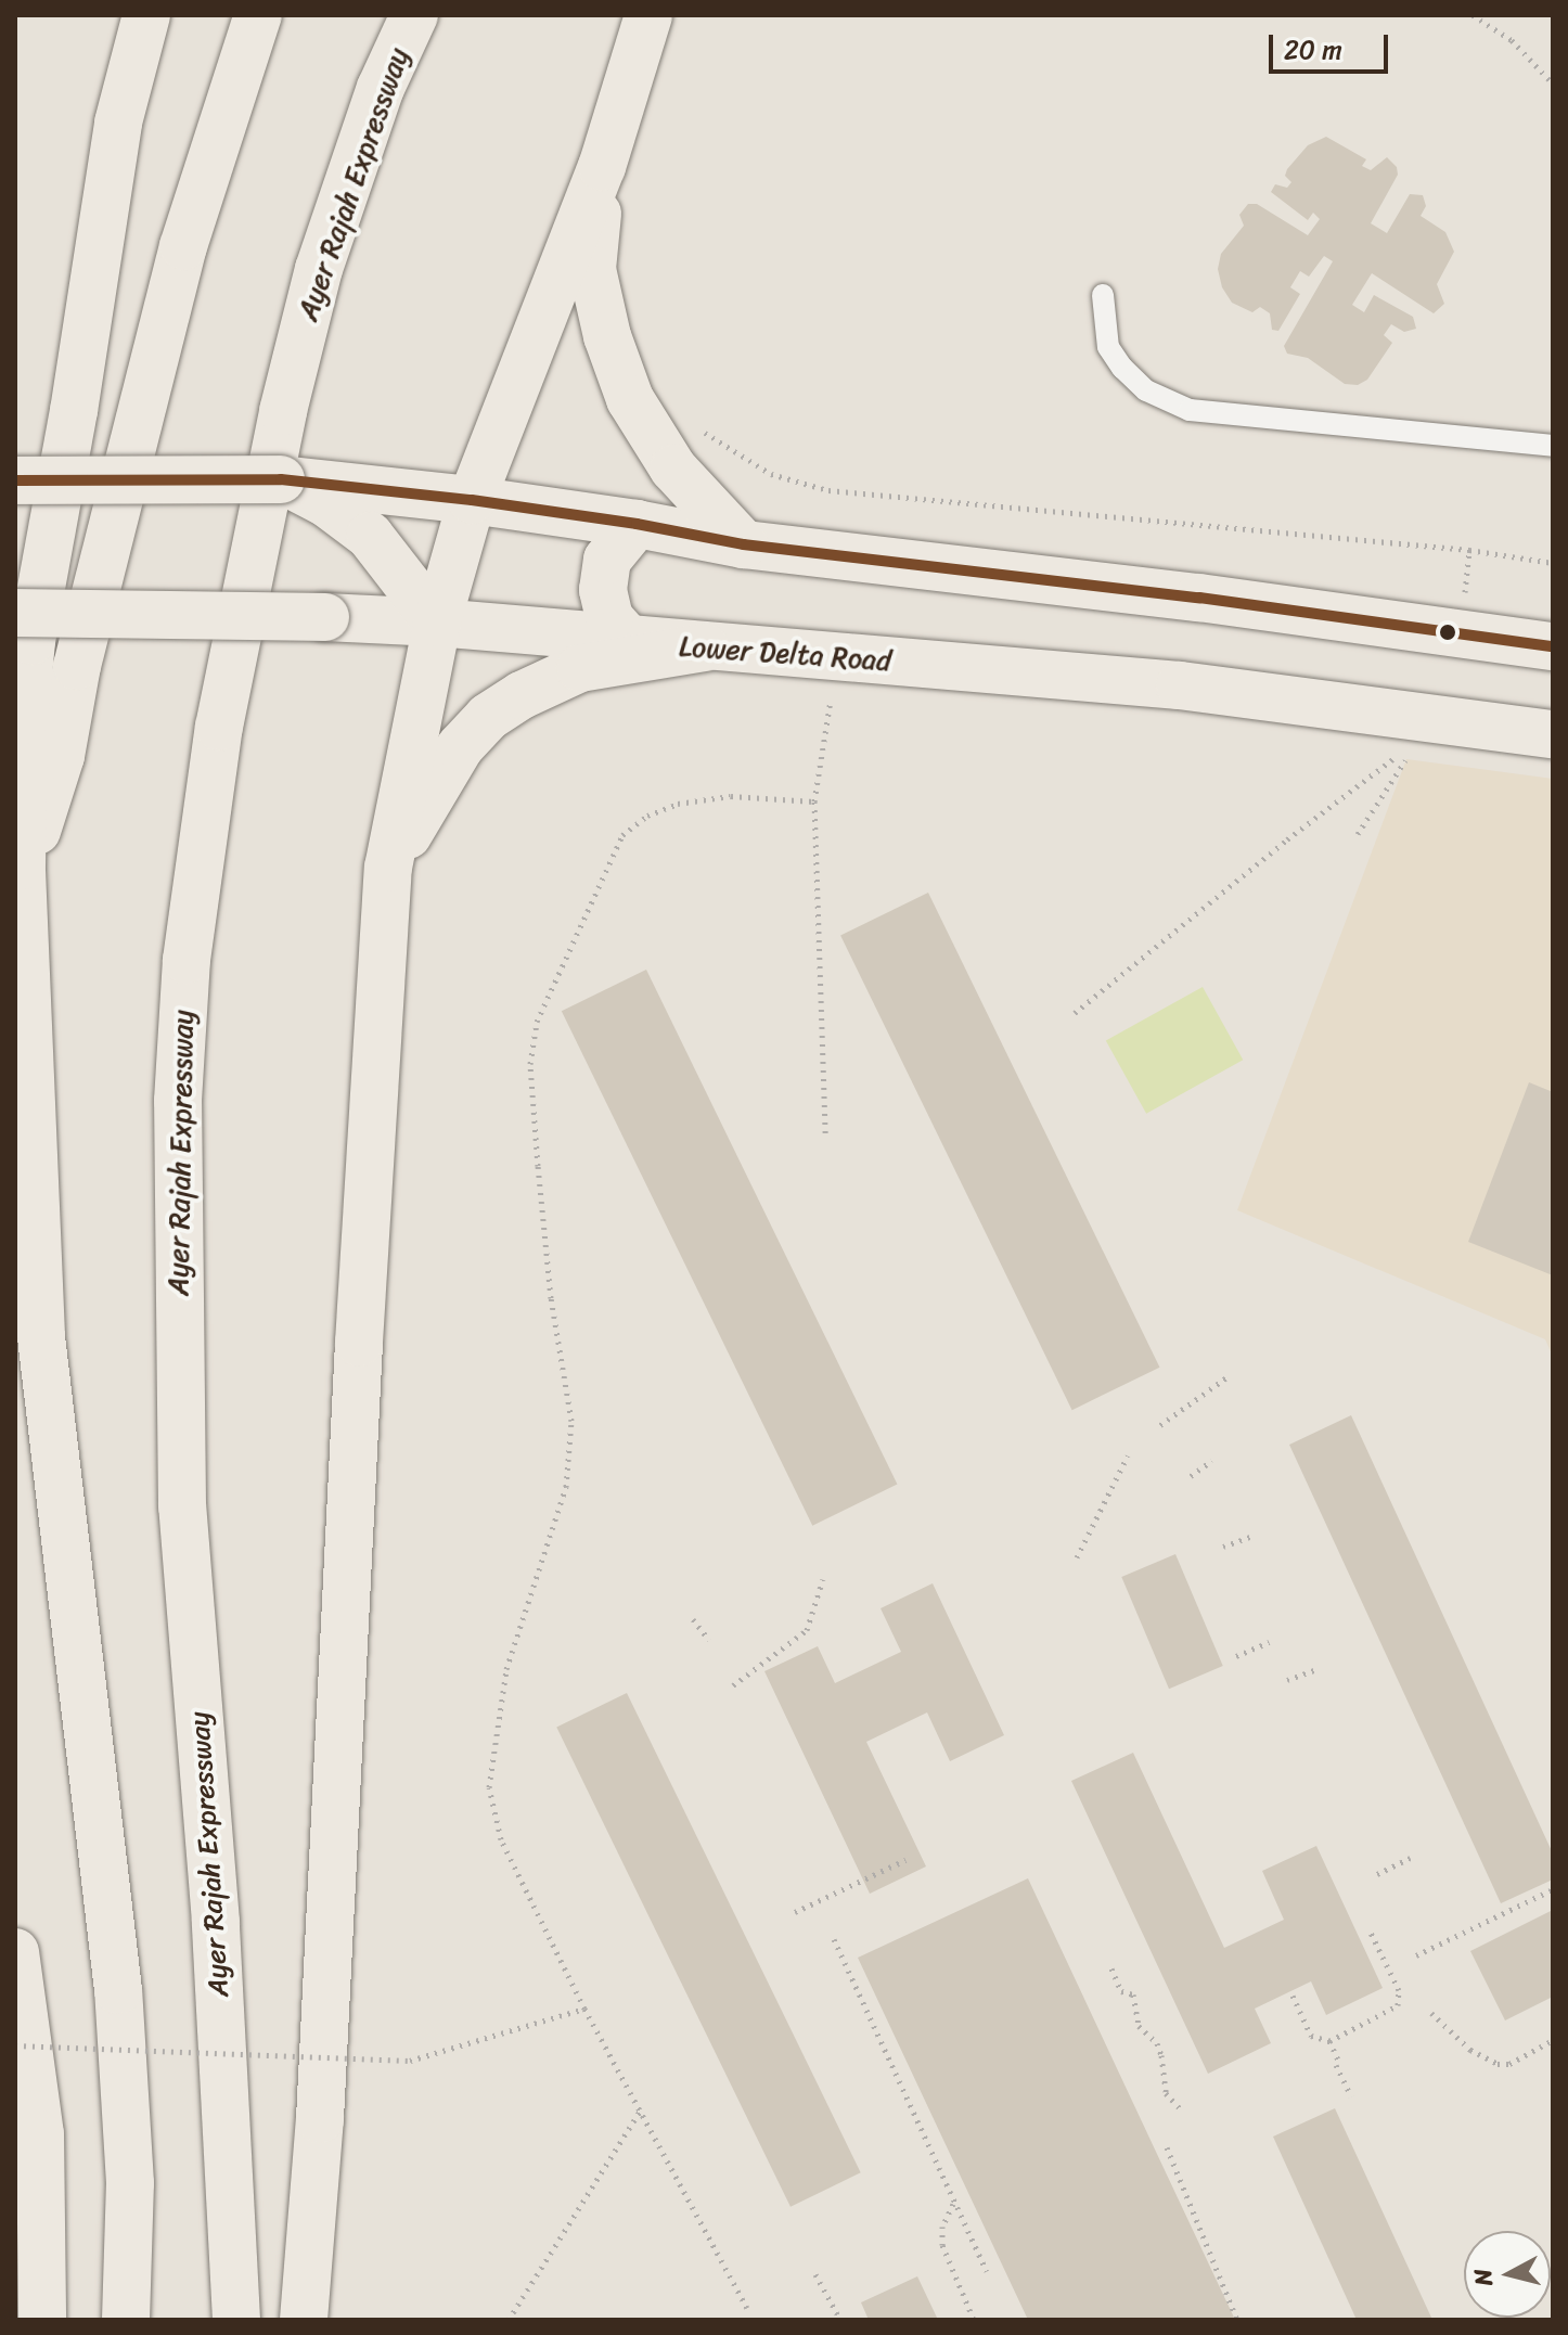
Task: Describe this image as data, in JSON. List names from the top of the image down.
{
  "streets": {
    "main road": ["Ayer Rajah Expressway", "Lower Delta Road"]
  },
  "scale_bar": "20 m",
  "north": "left"
}
